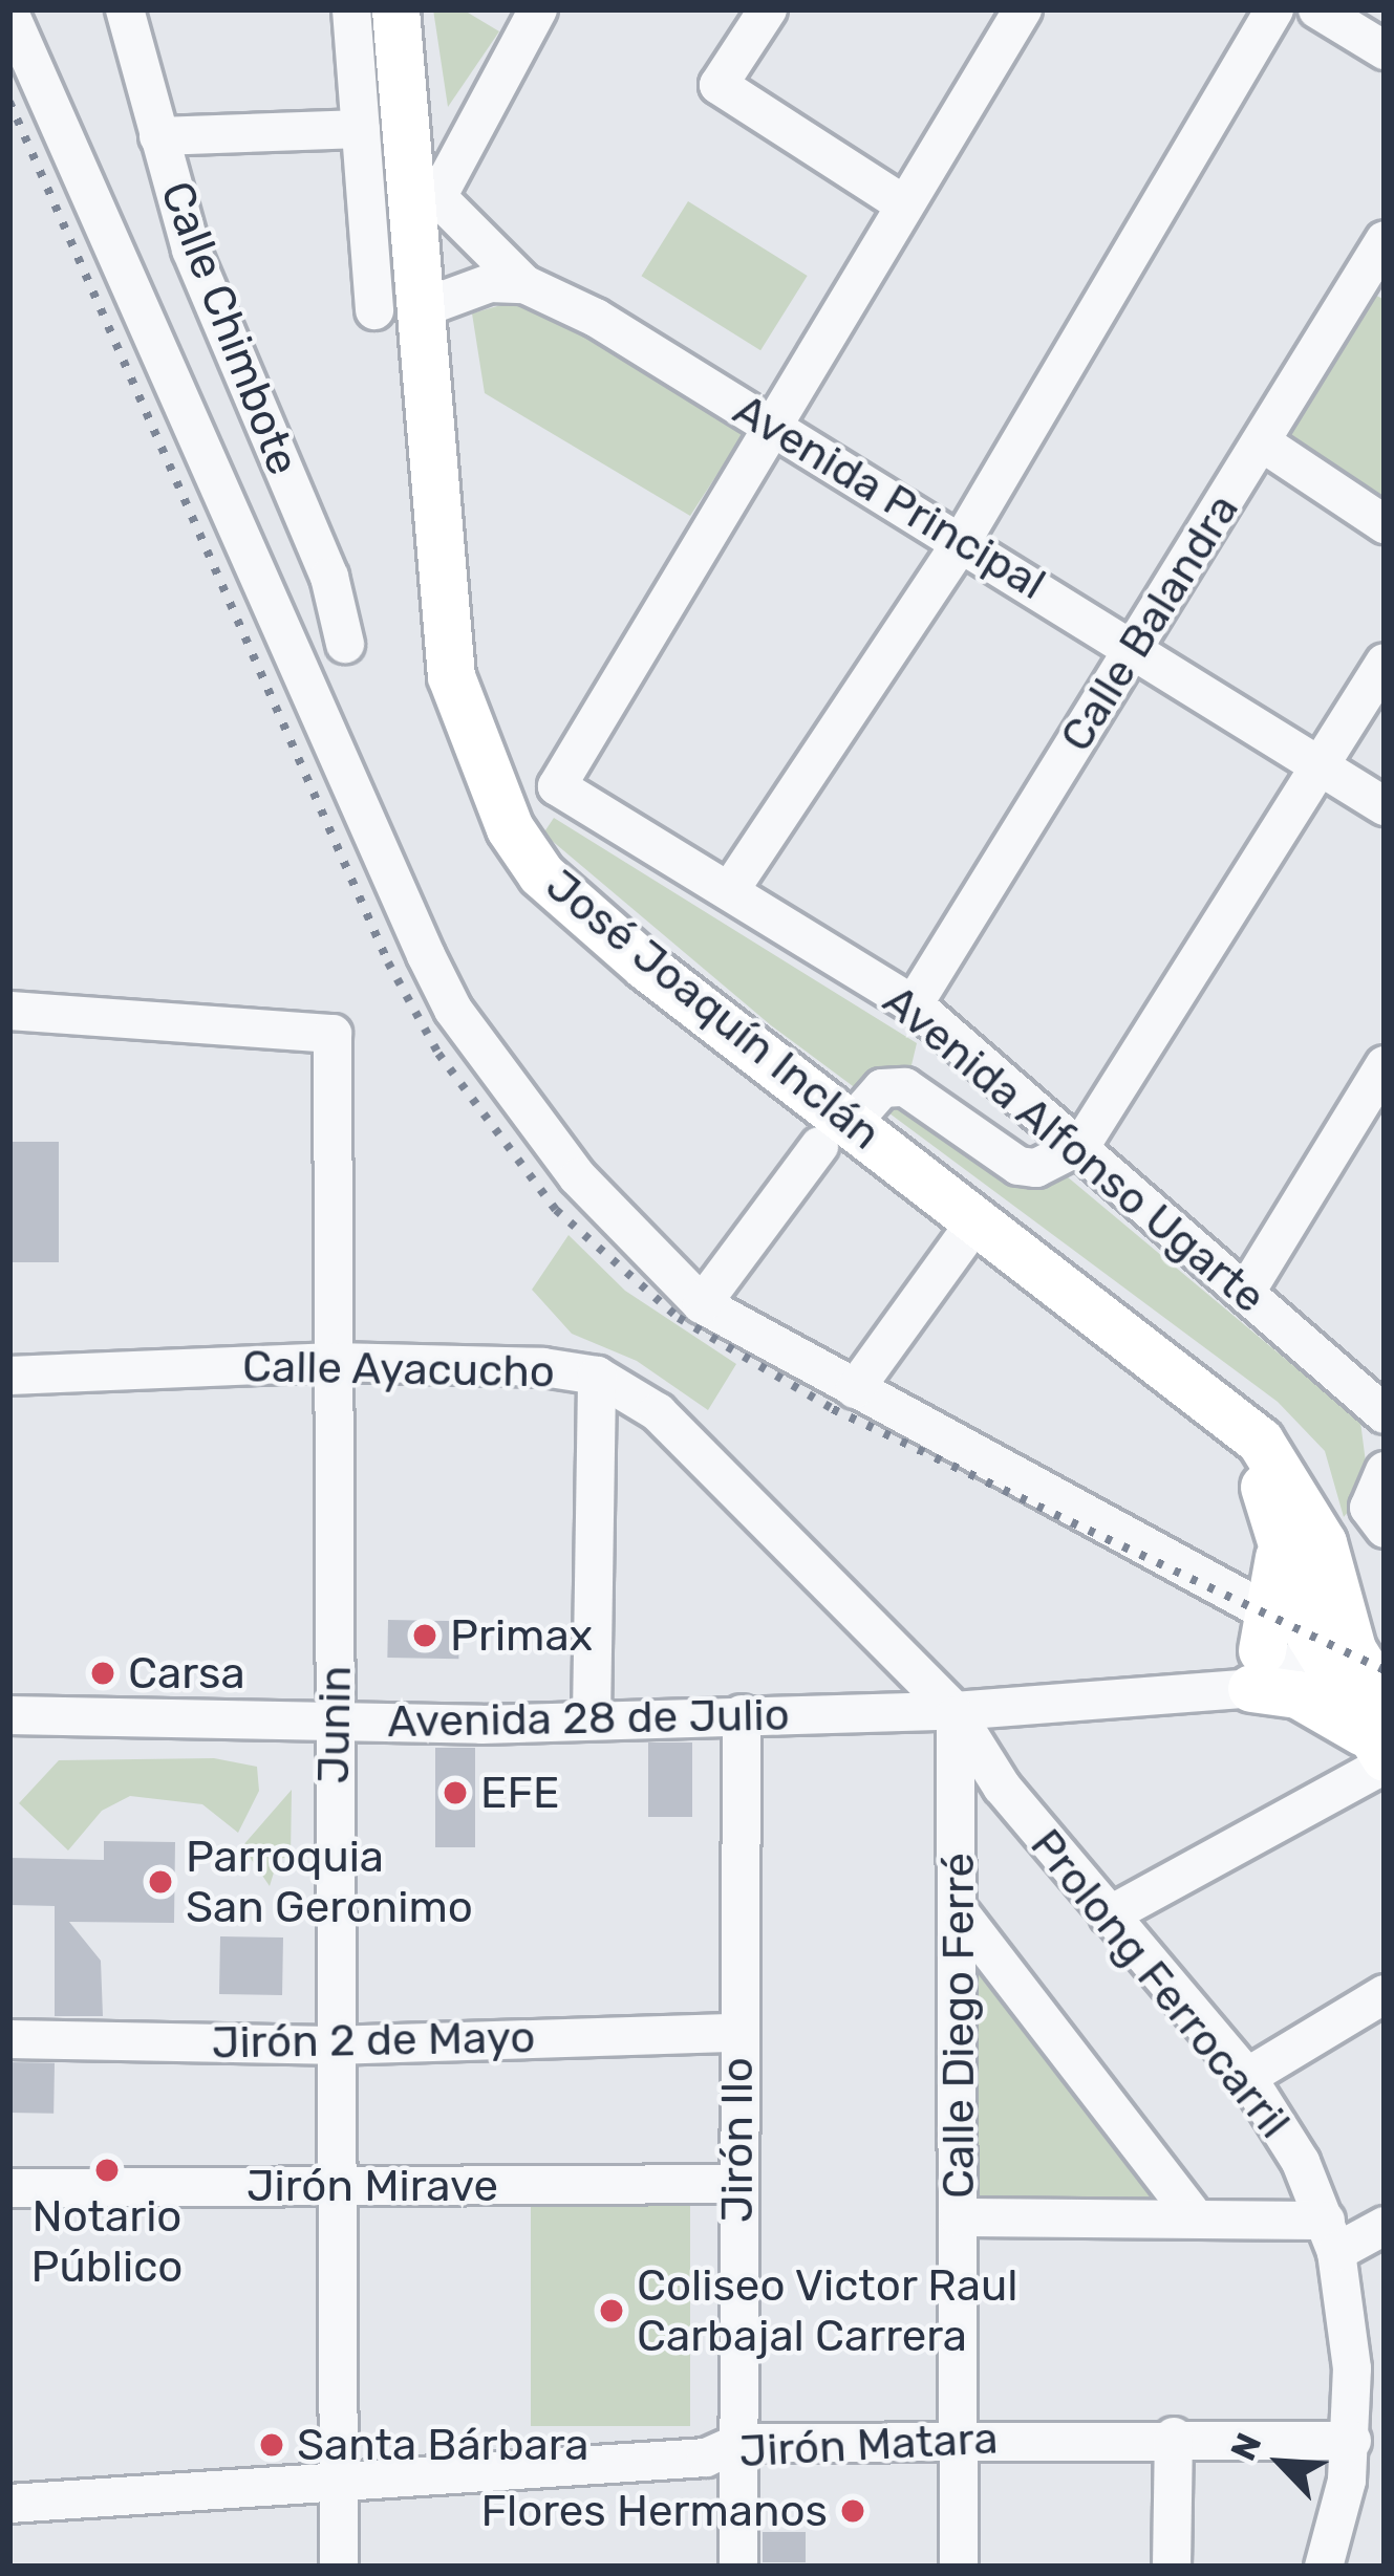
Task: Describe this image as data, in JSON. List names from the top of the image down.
{
  "streets": {
    "main road": ["José Joaquín Inclán"],
    "street": [
      "Calle Chimbote",
      "Avenida Principal",
      "Calle Balandra",
      "Avenida Alfonso Ugarte",
      "Calle Ayacucho",
      "Avenida 28 de Julio",
      "Junin",
      "Prolong Ferrocarril",
      "Calle Diego Ferré",
      "Jirón 2 de Mayo",
      "Jirón Ilo",
      "Jirón Mirave",
      "Jirón Matara"
    ]
  },
  "crossings": [
    ["Avenida Principal", "Calle Balandra"],
    ["Avenida Principal", "José Joaquín Inclán"],
    ["Avenida Principal", "Avenida Alfonso Ugarte"],
    ["Calle Balandra", "Avenida Alfonso Ugarte"],
    ["José Joaquín Inclán", "Avenida 28 de Julio"],
    ["Calle Ayacucho", "Avenida 28 de Julio"],
    ["Calle Ayacucho", "Junin"],
    ["Calle Ayacucho", "Prolong Ferrocarril"],
    ["Calle Ayacucho", "Calle Diego Ferré"],
    ["Avenida 28 de Julio", "Junin"],
    ["Avenida 28 de Julio", "Prolong Ferrocarril"],
    ["Avenida 28 de Julio", "Calle Diego Ferré"],
    ["Avenida 28 de Julio", "Jirón Ilo"],
    ["Junin", "Jirón 2 de Mayo"],
    ["Junin", "Jirón Mirave"],
    ["Junin", "Jirón Matara"],
    ["Prolong Ferrocarril", "Calle Diego Ferré"],
    ["Prolong Ferrocarril", "Jirón Matara"],
    ["Calle Diego Ferré", "Jirón Matara"],
    ["Jirón 2 de Mayo", "Jirón Ilo"],
    ["Jirón Ilo", "Jirón Mirave"],
    ["Jirón Ilo", "Jirón Matara"]
  ],
  "places": [
    "Primax",
    "Carsa",
    "EFE",
    "Parroquia San Geronimo",
    "Notario Público",
    "Coliseo Victor Raul Carbajal Carrera",
    "Santa Bárbara",
    "Flores Hermanos"
  ],
  "north": "top left"
}
